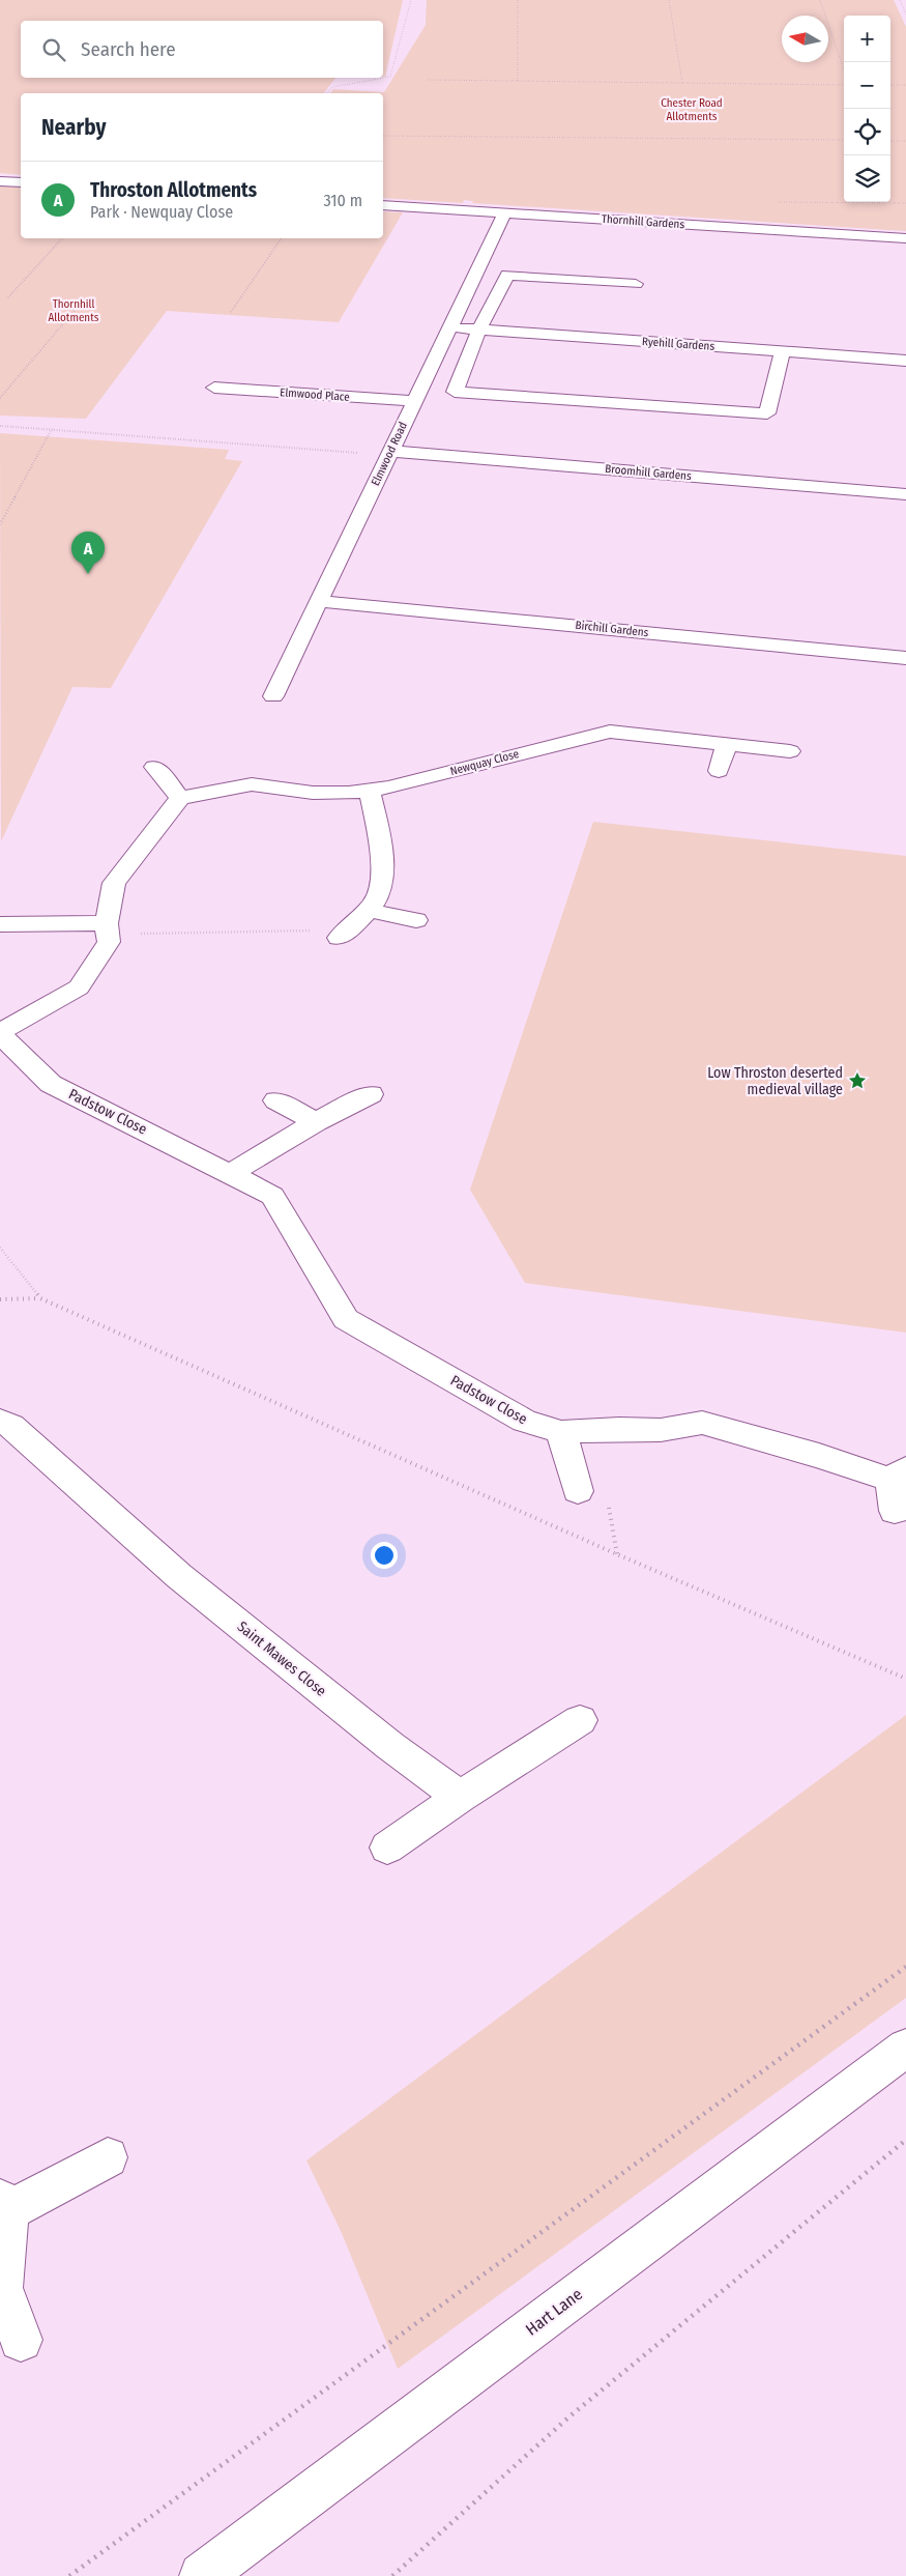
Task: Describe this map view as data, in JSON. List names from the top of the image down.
{
  "streets": {
    "street": [
      "Thornhill Gardens",
      "Ryehill Gardens",
      "Elmwood Place",
      "Elmwood Road",
      "Broomhill Gardens",
      "Birchill Gardens",
      "Newquay Close",
      "Padstow Close",
      "Saint Mawes Close",
      "Hart Lane"
    ]
  },
  "crossings": [
    ["Thornhill Gardens", "Elmwood Road"],
    ["Ryehill Gardens", "Elmwood Road"],
    ["Elmwood Place", "Elmwood Road"],
    ["Elmwood Road", "Broomhill Gardens"],
    ["Elmwood Road", "Birchill Gardens"]
  ],
  "parks": ["Chester Road Allotments", "Thornhill Allotments"],
  "places": {
    "place": ["Low Throston deserted medieval village"]
  },
  "north": "left",
  "page": {
    "map_buttons": ["+", "−"],
    "search": "Search here",
    "heading": "Nearby",
    "list": [
      {
        "mark": "A",
        "name": "Throston Allotments",
        "note": "Park · Newquay Close",
        "value": "310 m"
      }
    ],
    "pins": "A"
  }
}
